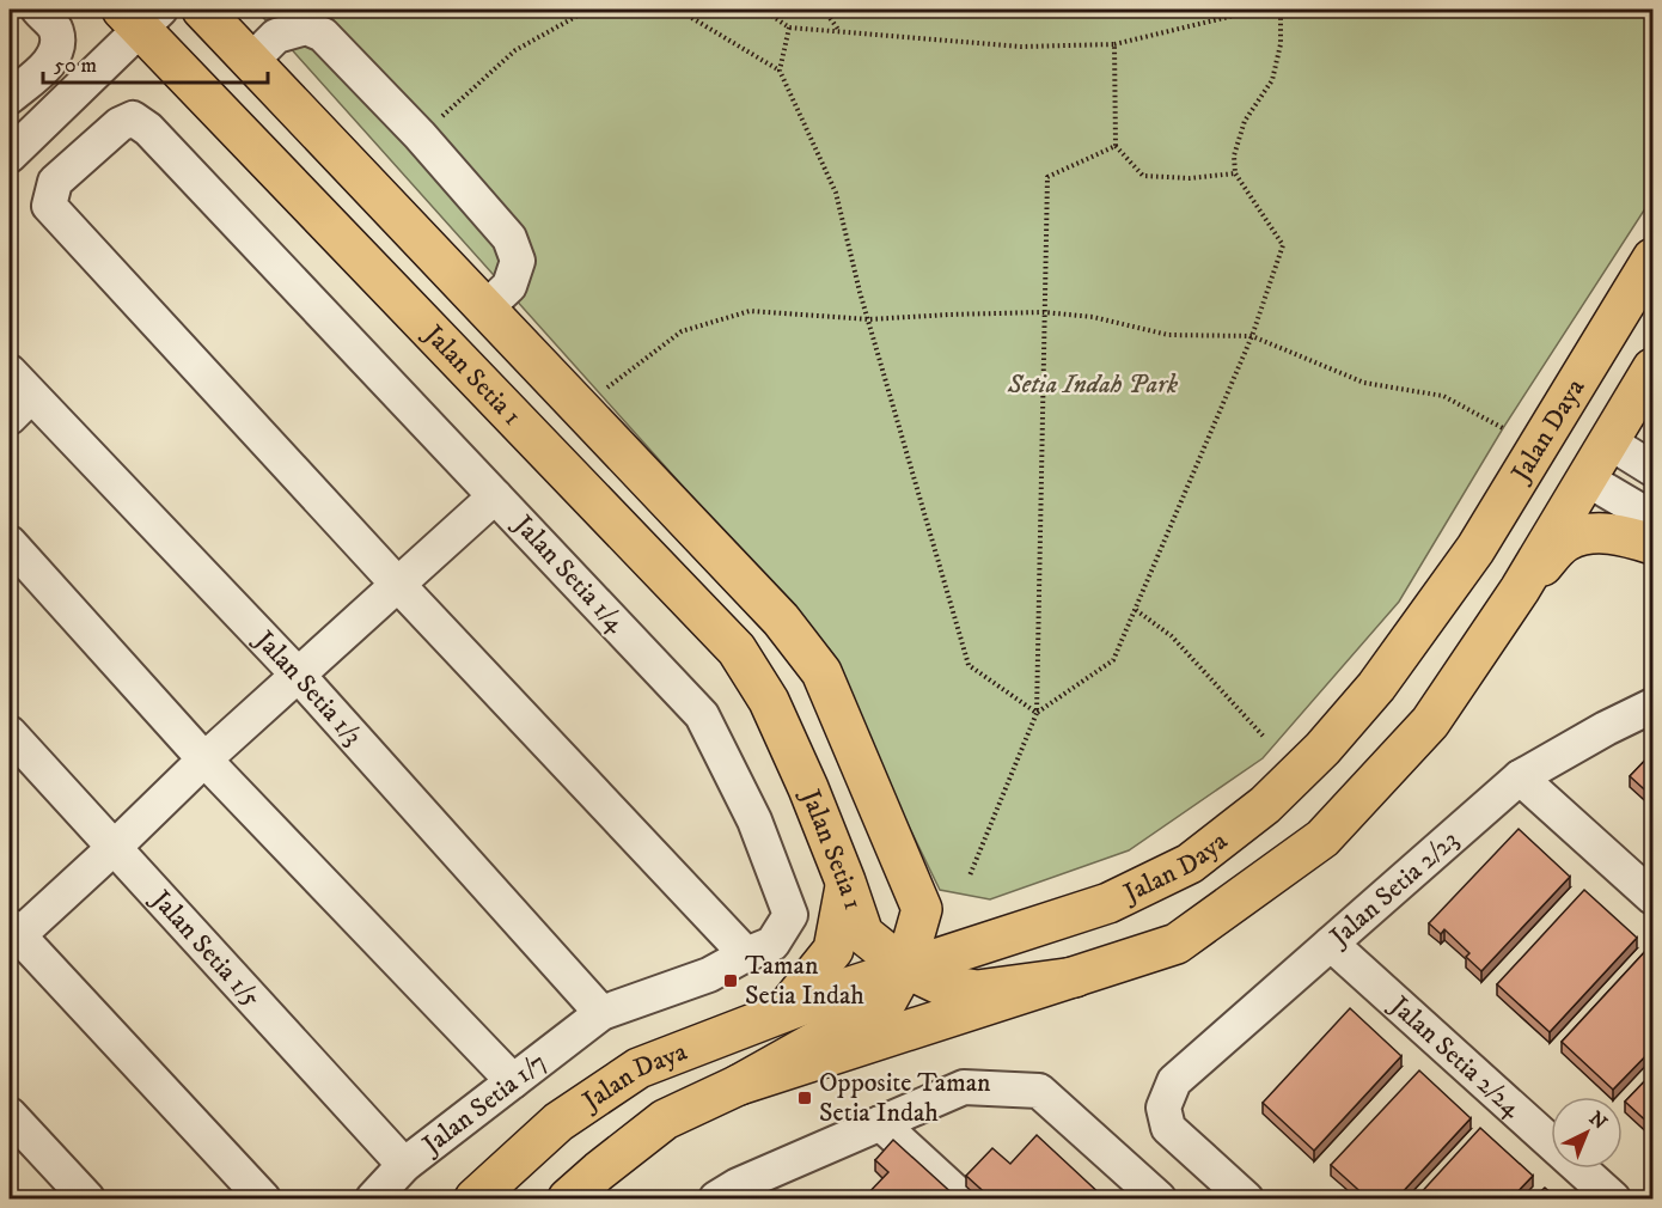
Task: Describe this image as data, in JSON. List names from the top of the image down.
{
  "streets": {
    "main road": ["Jalan Setia 1", "Jalan Daya"],
    "street": [
      "Jalan Setia 1/4",
      "Jalan Setia 1/3",
      "Jalan Setia 2/23",
      "Jalan Setia 1/5",
      "Jalan Setia 2/24",
      "Jalan Setia 1/7"
    ]
  },
  "crossings": [
    ["Jalan Setia 1", "Jalan Daya"],
    ["Jalan Setia 1/4", "Jalan Setia 1/3"],
    ["Jalan Setia 1/4", "Jalan Setia 1/7"],
    ["Jalan Setia 1/3", "Jalan Setia 1/7"],
    ["Jalan Setia 2/23", "Jalan Setia 2/24"],
    ["Jalan Setia 1/5", "Jalan Setia 1/7"]
  ],
  "parks": ["Setia Indah Park"],
  "places": {
    "transit": ["Taman Setia Indah", "Opposite Taman Setia Indah"]
  },
  "scale_bar": "50 m",
  "north": "top right"
}
